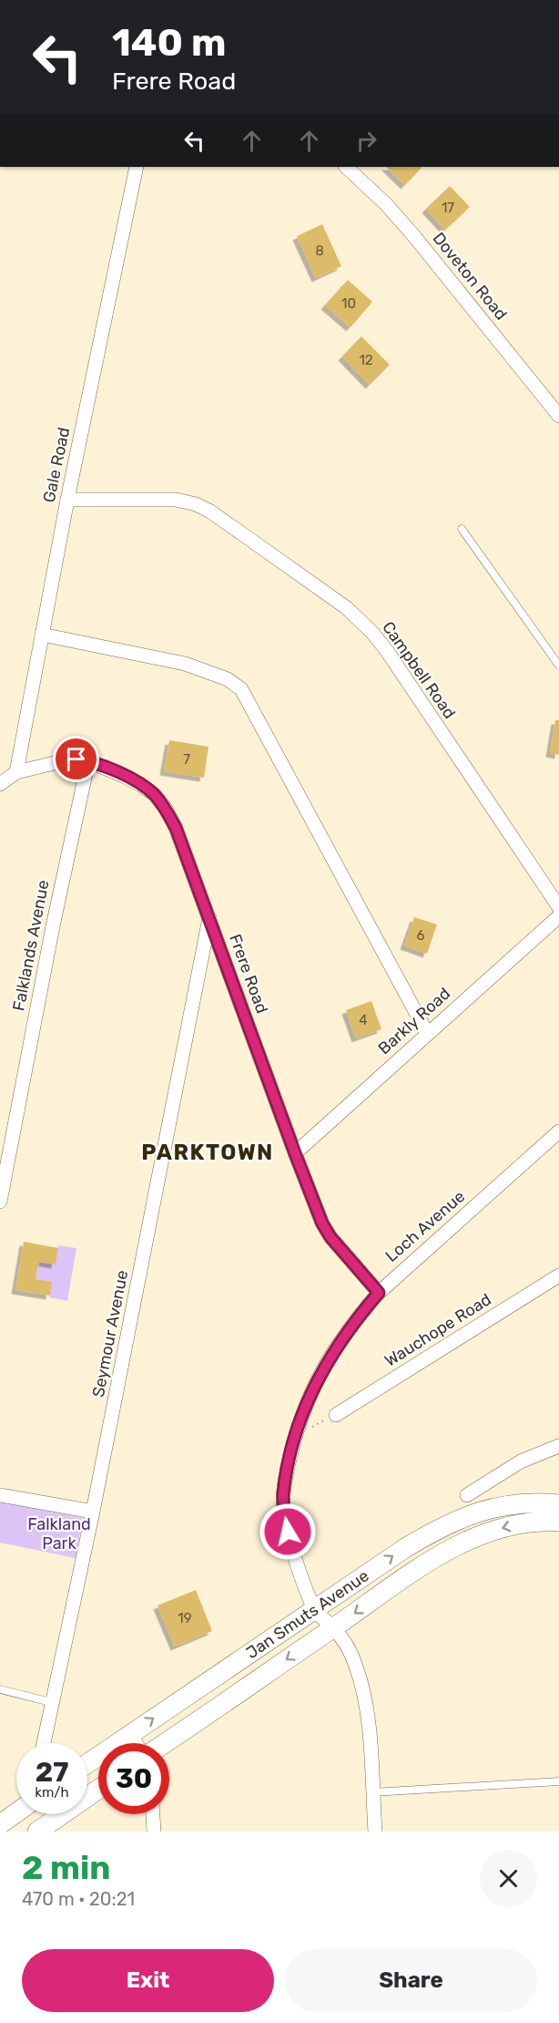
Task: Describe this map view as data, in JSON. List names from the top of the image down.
{
  "streets": {
    "main road": ["Jan Smuts Avenue"],
    "street": [
      "Doveton Road",
      "Gale Road",
      "Campbell Road",
      "Falklands Avenue",
      "Frere Road",
      "Barkly Road",
      "Loch Avenue",
      "Wauchope Road",
      "Seymour Avenue"
    ]
  },
  "crossings": [
    ["Gale Road", "Campbell Road"],
    ["Gale Road", "Frere Road"],
    ["Falklands Avenue", "Frere Road"],
    ["Frere Road", "Barkly Road"],
    ["Frere Road", "Loch Avenue"],
    ["Frere Road", "Seymour Avenue"],
    ["Loch Avenue", "Jan Smuts Avenue"]
  ],
  "districts": ["PARKTOWN"],
  "parks": ["Falkland Park"],
  "house_numbers": [
    "17",
    "8",
    "10",
    "12",
    "7",
    "6",
    "4",
    "19"
  ],
  "page": {
    "turn": ["140 m", "Frere Road"],
    "speed": "27 km/h",
    "limit": "30",
    "heading": ["2 min", "470 m · 20:21"],
    "buttons": ["Exit", "Share"]
  }
}
